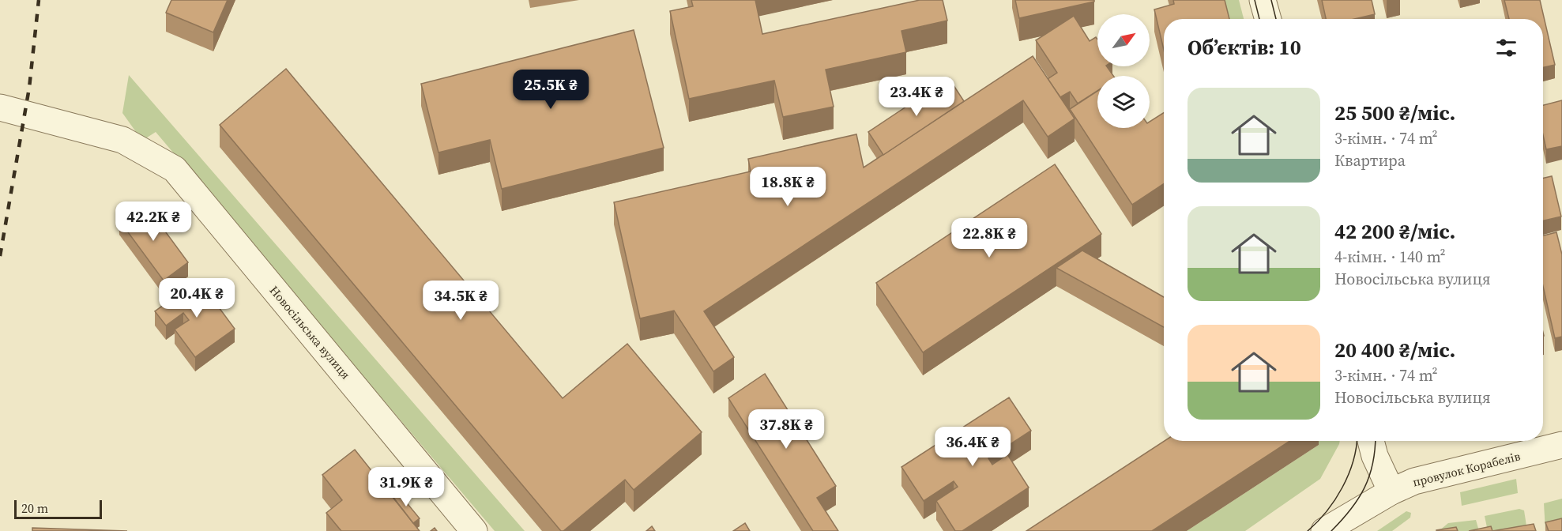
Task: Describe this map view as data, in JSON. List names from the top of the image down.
{
  "streets": {
    "street": ["Новосільська вулиця", "провулок Корабелів"]
  },
  "scale_bar": "20 m",
  "north": "top right",
  "page": {
    "heading": "Об’єктів: 10",
    "price": [
      "25.5K ₴",
      "23.4K ₴",
      "18.8K ₴",
      "42.2K ₴",
      "22.8K ₴",
      "20.4K ₴",
      "34.5K ₴",
      "37.8K ₴",
      "36.4K ₴",
      "31.9K ₴"
    ],
    "list": [
      {
        "name": "25 500 ₴/міс.",
        "note": "3-кімн. · 74 m² · Квартира"
      },
      {
        "name": "42 200 ₴/міс.",
        "note": "4-кімн. · 140 m² · Новосільська вулиця"
      },
      {
        "name": "20 400 ₴/міс.",
        "note": "3-кімн. · 74 m² · Новосільська вулиця"
      }
    ],
    "scale": "20 m"
  }
}
